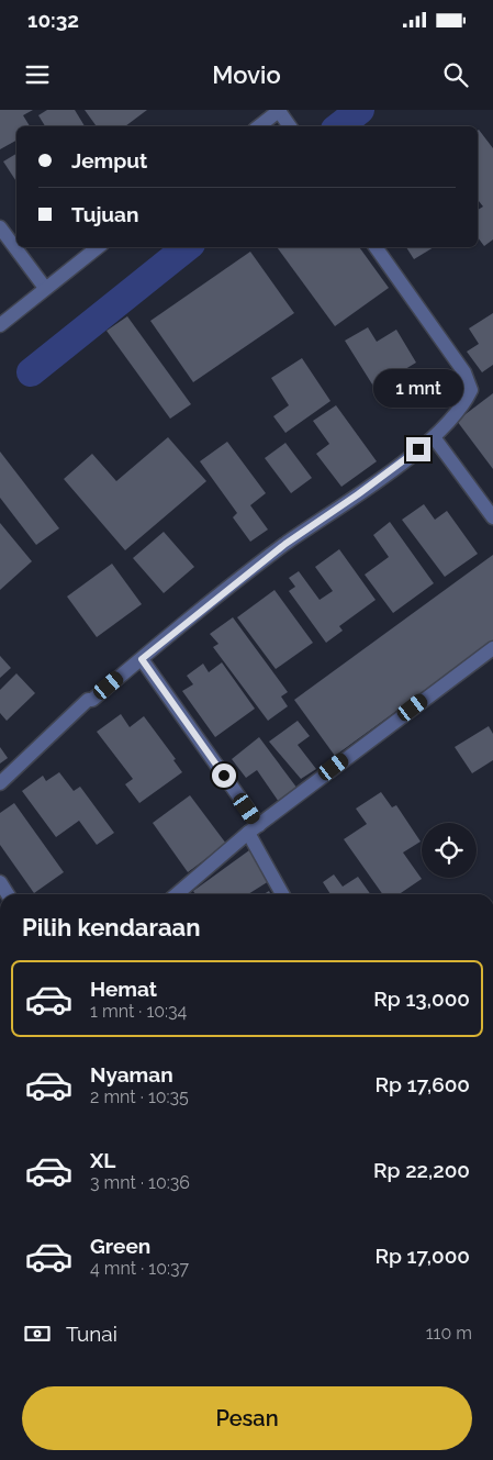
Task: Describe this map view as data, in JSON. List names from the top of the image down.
{
  "page": {
    "status": "10:32",
    "header": "Movio",
    "banner": ["Jemput", "Tujuan"],
    "bubble": "1 mnt",
    "heading": "Pilih kendaraan",
    "list": [
      {
        "name": "Hemat",
        "note": "1 mnt · 10:34",
        "value": "Rp 13,000"
      },
      {
        "name": "Nyaman",
        "note": "2 mnt · 10:35",
        "value": "Rp 17,600"
      },
      {
        "name": "XL",
        "note": "3 mnt · 10:36",
        "value": "Rp 22,200"
      },
      {
        "name": "Green",
        "note": "4 mnt · 10:37",
        "value": "Rp 17,000"
      }
    ],
    "pay": ["Tunai", "110 m"],
    "buttons": "Pesan"
  }
}
